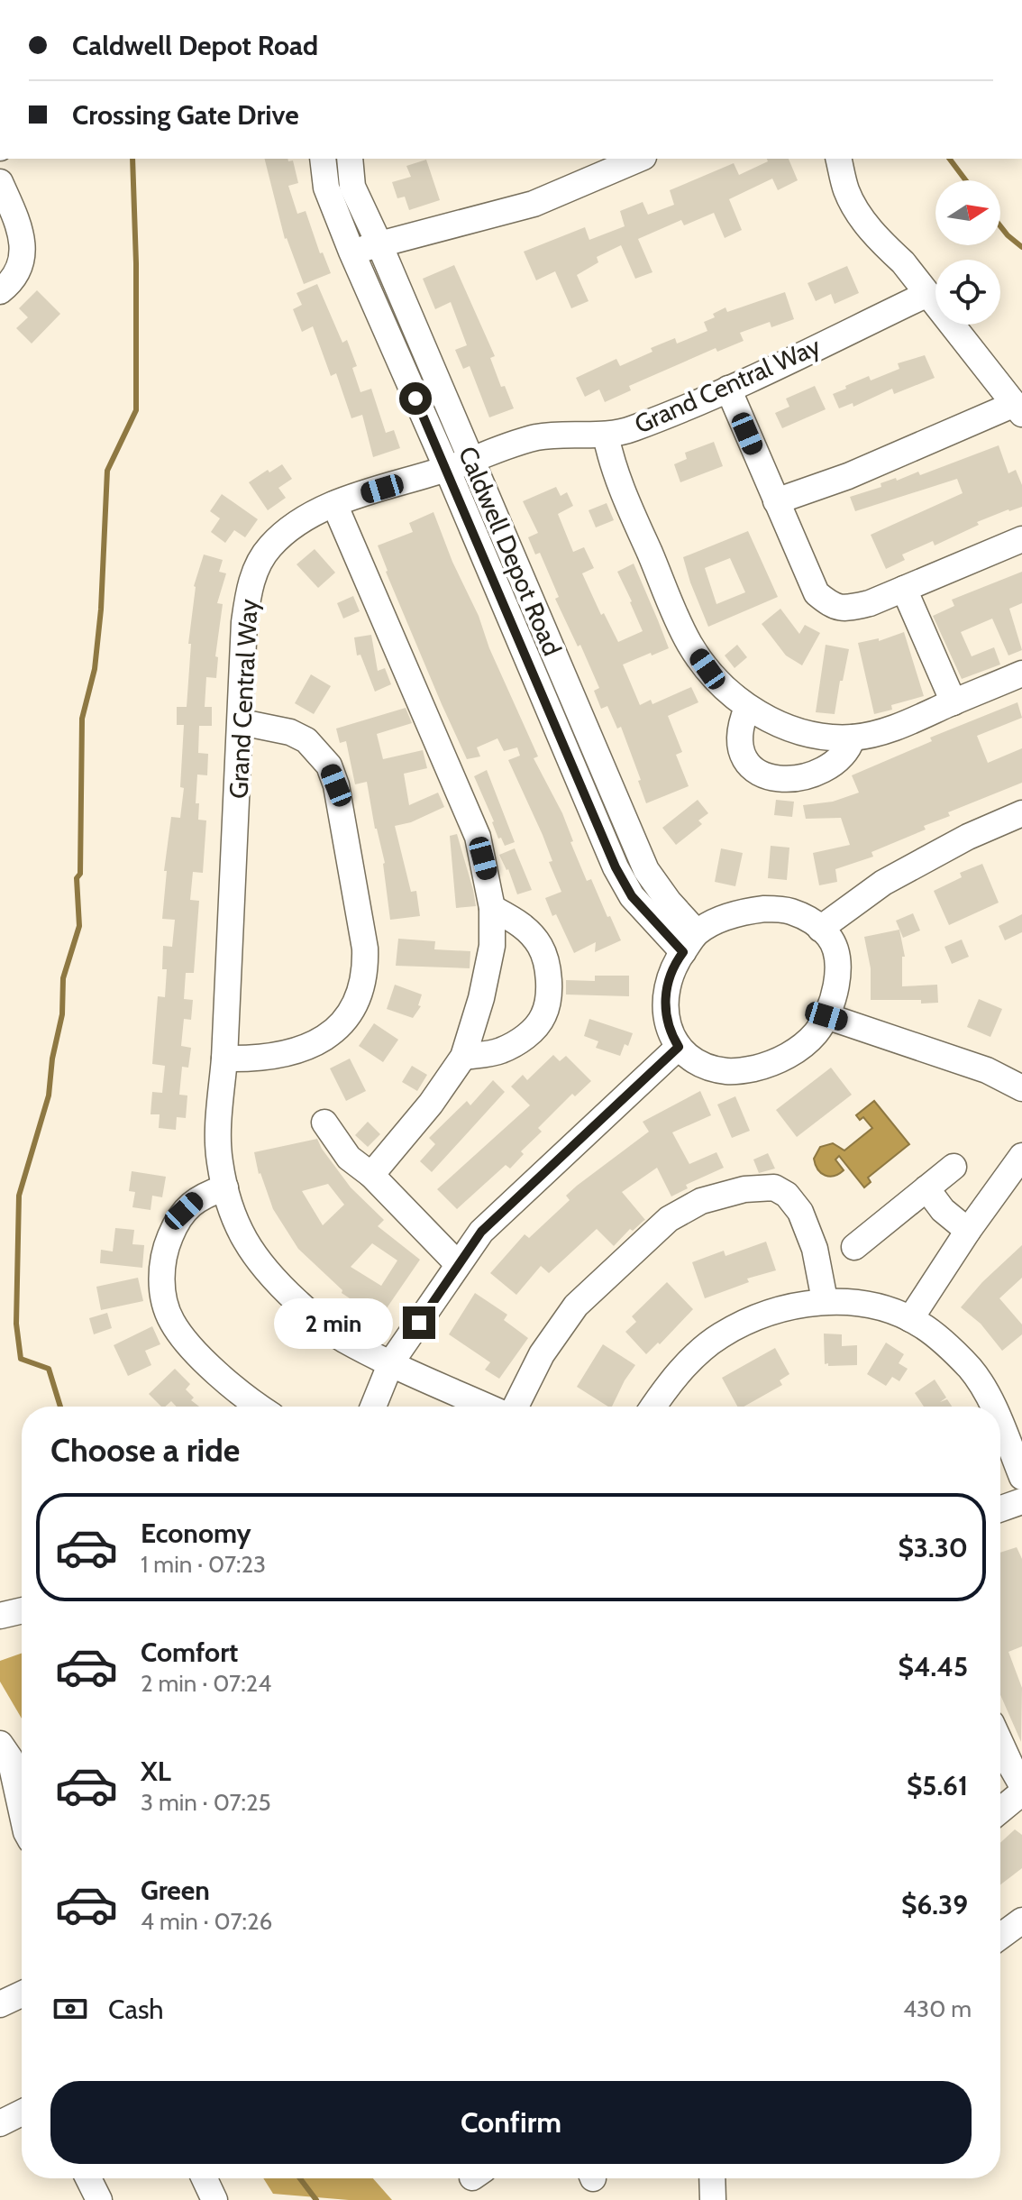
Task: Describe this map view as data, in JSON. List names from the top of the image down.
{
  "streets": {
    "street": ["Grand Central Way", "Caldwell Depot Road"]
  },
  "crossings": [
    ["Grand Central Way", "Caldwell Depot Road"]
  ],
  "north": "right",
  "page": {
    "banner": ["Caldwell Depot Road", "Crossing Gate Drive"],
    "bubble": "2 min",
    "heading": "Choose a ride",
    "list": [
      {
        "name": "Economy",
        "note": "1 min · 07:23",
        "value": "$3.30"
      },
      {
        "name": "Comfort",
        "note": "2 min · 07:24",
        "value": "$4.45"
      },
      {
        "name": "XL",
        "note": "3 min · 07:25",
        "value": "$5.61"
      },
      {
        "name": "Green",
        "note": "4 min · 07:26",
        "value": "$6.39"
      }
    ],
    "pay": ["Cash", "430 m"],
    "buttons": "Confirm"
  }
}
